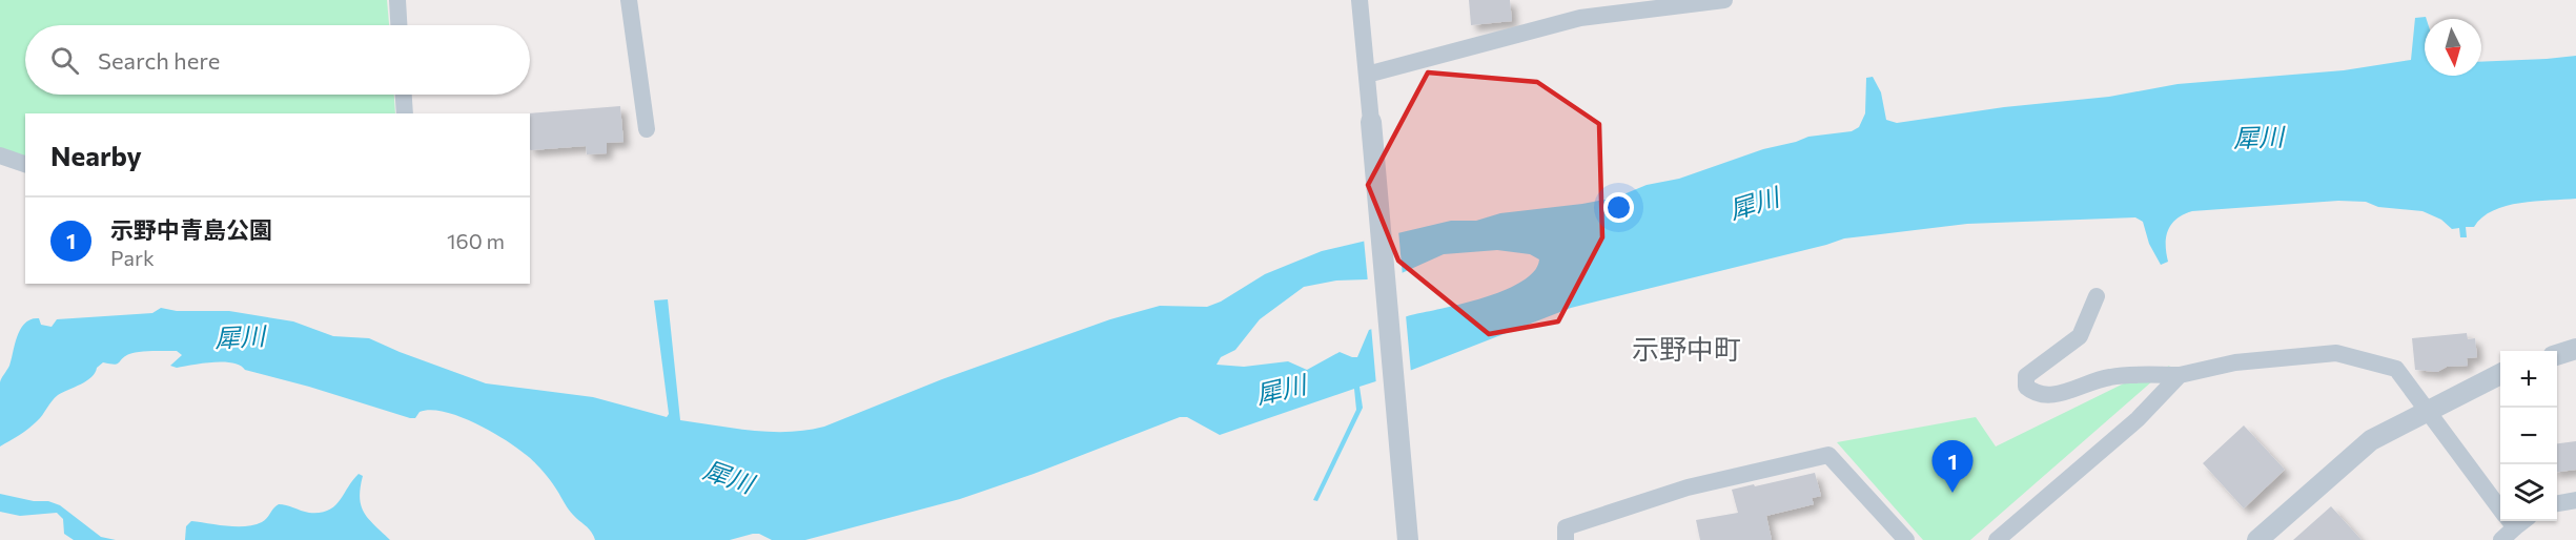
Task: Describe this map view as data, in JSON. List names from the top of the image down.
{
  "districts": ["示野中町"],
  "water": ["犀川"],
  "north": "bottom",
  "page": {
    "search": "Search here",
    "heading": "Nearby",
    "list": [
      {
        "mark": "1",
        "name": "示野中青島公園",
        "note": "Park",
        "value": "160 m"
      }
    ],
    "map_buttons": ["+", "−"],
    "pins": "1"
  }
}
